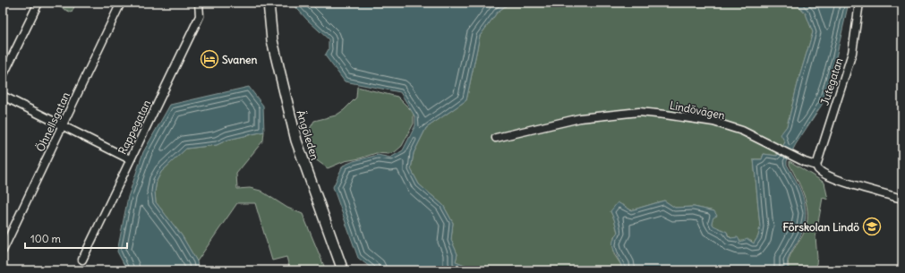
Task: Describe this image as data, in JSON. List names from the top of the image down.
{
  "streets": {
    "main road": ["Ängöleden"],
    "street": [
      "Jutegatan",
      "Lindövägen",
      "Öhnellsgatan",
      "Rappegatan"
    ]
  },
  "crossings": [
    ["Jutegatan", "Lindövägen"]
  ],
  "places": {
    "hotel": ["Svanen"],
    "school or university": ["Förskolan Lindö"]
  },
  "scale_bar": "100 m"
}
